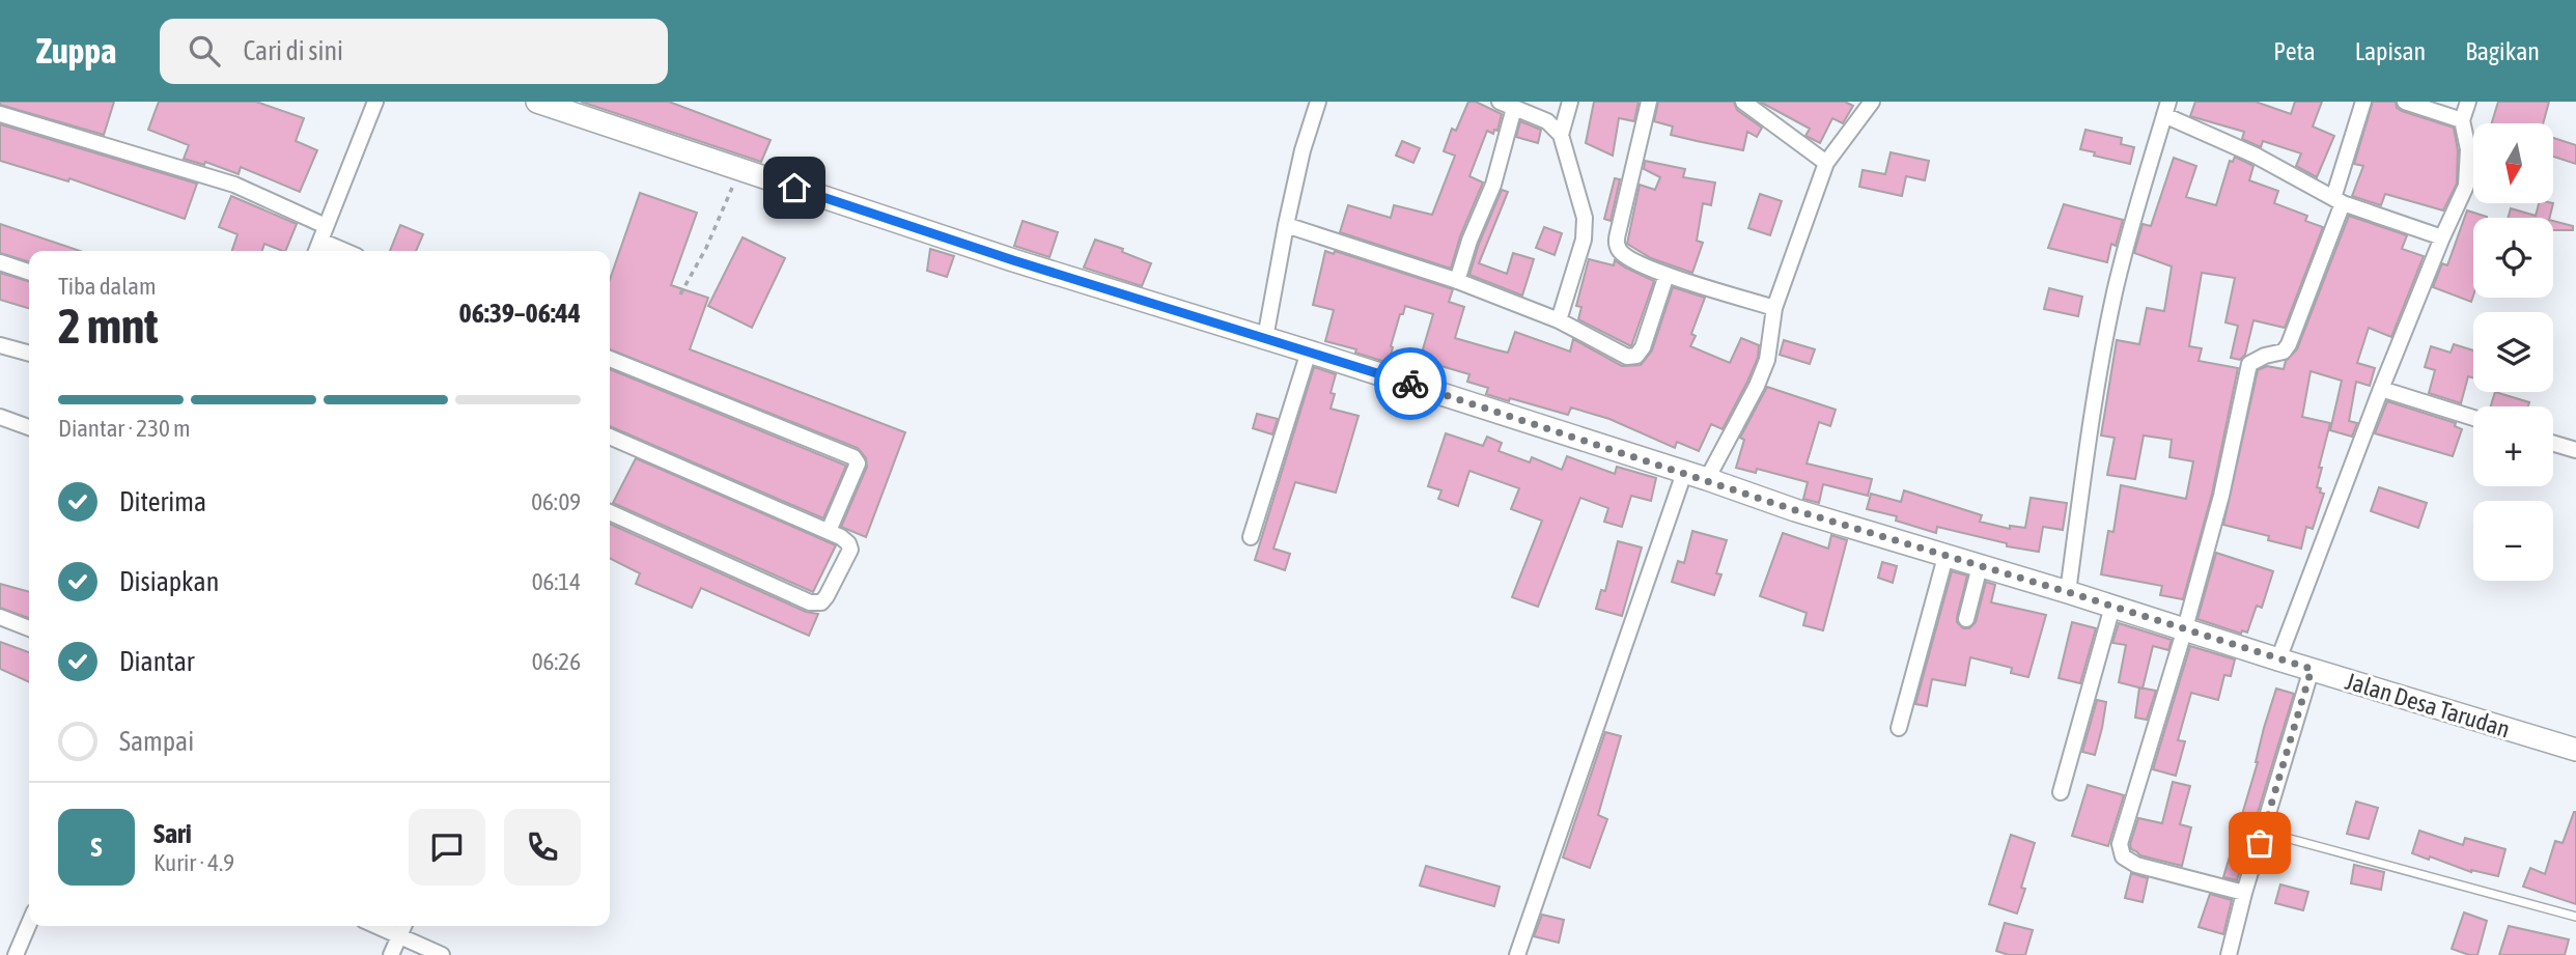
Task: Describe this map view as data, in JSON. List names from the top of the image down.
{
  "streets": {
    "street": ["Jalan Desa Tarudan"]
  },
  "north": "bottom",
  "page": {
    "header": "Zuppa",
    "search": "Cari di sini",
    "nav": ["Peta", "Lapisan", "Bagikan"],
    "map_buttons": ["+", "−"],
    "heading": ["2 mnt", "Tiba dalam", "06:39–06:44"],
    "panel": ["Sari", "Kurir · 4.9"],
    "bar": "Diantar · 230 m",
    "list": [
      ["Diterima", "06:09"],
      ["Disiapkan", "06:14"],
      ["Diantar", "06:26"],
      "Sampai"
    ],
    "round": "S"
  }
}
